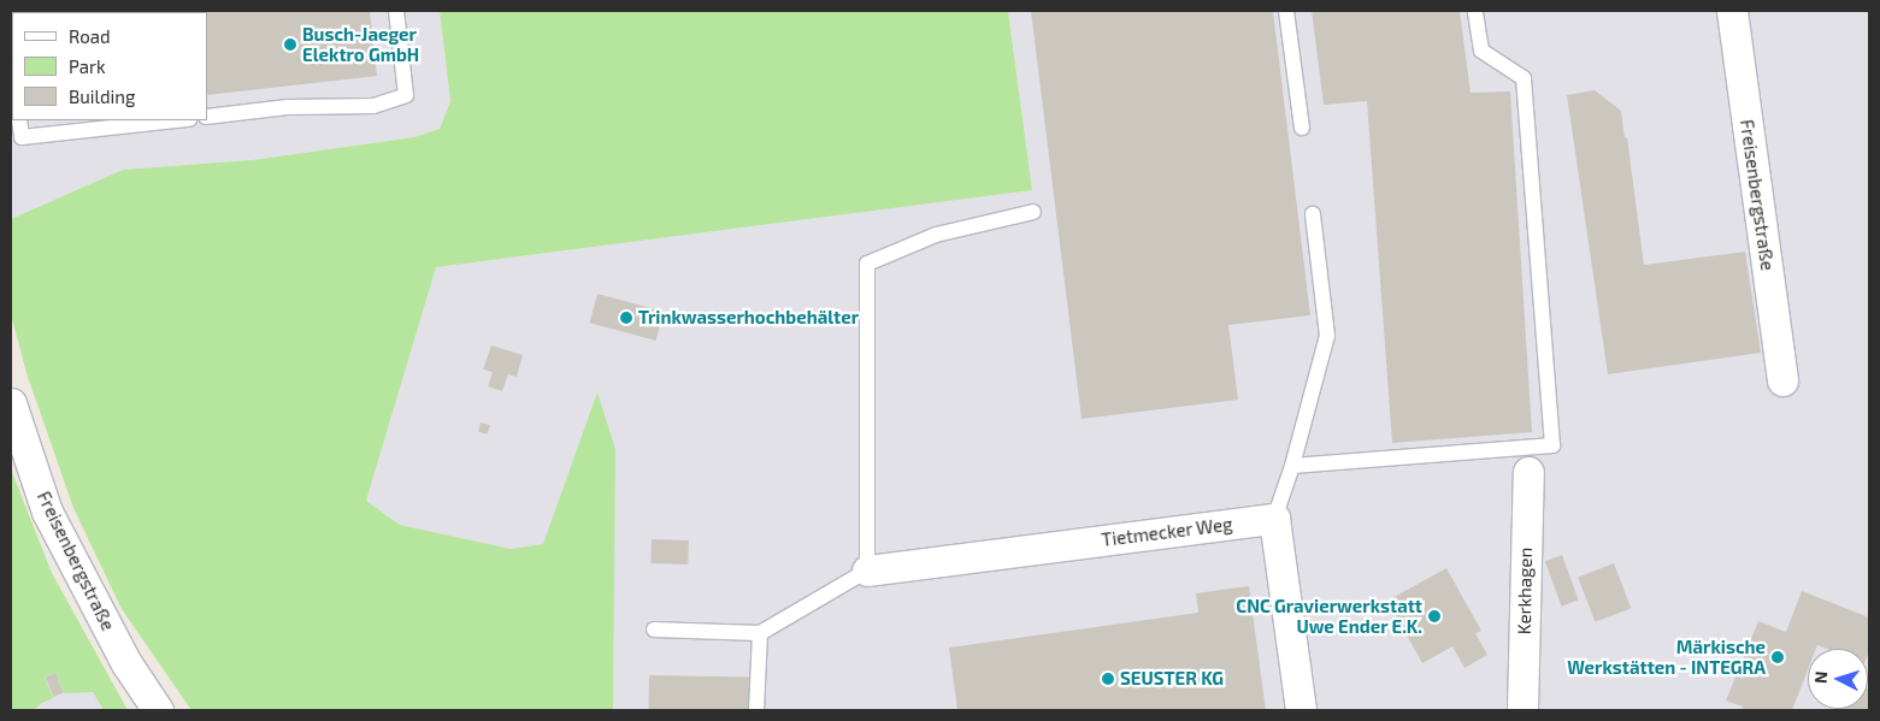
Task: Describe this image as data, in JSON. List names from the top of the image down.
{
  "streets": {
    "street": ["Freisenbergstraße", "Tietmecker Weg", "Kerkhagen"]
  },
  "places": [
    "Busch-Jaeger Elektro GmbH",
    "Trinkwasserhochbehälter",
    "CNC Gravierwerkstatt Uwe Ender E.K.",
    "Märkische Werkstätten - INTEGRA",
    "SEUSTER KG"
  ],
  "legend": ["Road", "Park", "Building"],
  "north": "left"
}
